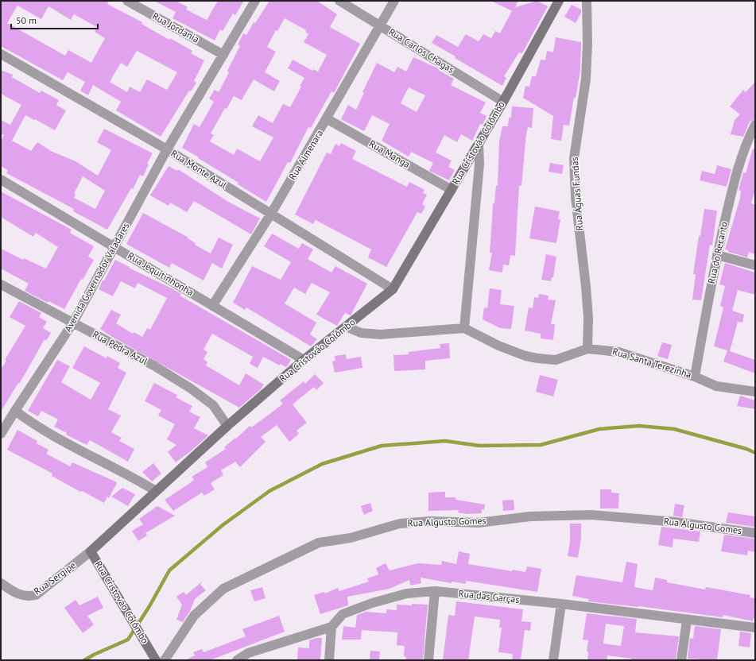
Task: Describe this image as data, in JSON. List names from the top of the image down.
{
  "streets": {
    "street": [
      "Rua Jordania",
      "Rua Carlos Chagas",
      "Rua Cristovão Colômbo",
      "Rua Manga",
      "Rua Almenara",
      "Rua Monte Azul",
      "Rua Águas Fundas",
      "Rua do Recanto",
      "Rua Jequitinhonha",
      "Avenida Governador Valadares",
      "Rua Pedra Azul",
      "Rua Santa Terezinha",
      "Rua Algusto Gomes",
      "Rua Sergipe",
      "Rua das Garças"
    ]
  },
  "crossings": [
    ["Rua Jordania", "Avenida Governador Valadares"],
    ["Rua Carlos Chagas", "Rua Cristovão Colômbo"],
    ["Rua Carlos Chagas", "Rua Almenara"],
    ["Rua Cristovão Colômbo", "Rua Manga"],
    ["Rua Cristovão Colômbo", "Rua Monte Azul"],
    ["Rua Cristovão Colômbo", "Rua Jequitinhonha"],
    ["Rua Cristovão Colômbo", "Rua Pedra Azul"],
    ["Rua Cristovão Colômbo", "Rua Sergipe"],
    ["Rua Manga", "Rua Almenara"],
    ["Rua Almenara", "Rua Monte Azul"],
    ["Rua Almenara", "Rua Jequitinhonha"],
    ["Rua Monte Azul", "Avenida Governador Valadares"],
    ["Rua Águas Fundas", "Rua Santa Terezinha"],
    ["Rua do Recanto", "Rua Santa Terezinha"],
    ["Rua Jequitinhonha", "Avenida Governador Valadares"],
    ["Avenida Governador Valadares", "Rua Pedra Azul"]
  ],
  "scale_bar": "50 m"
}
